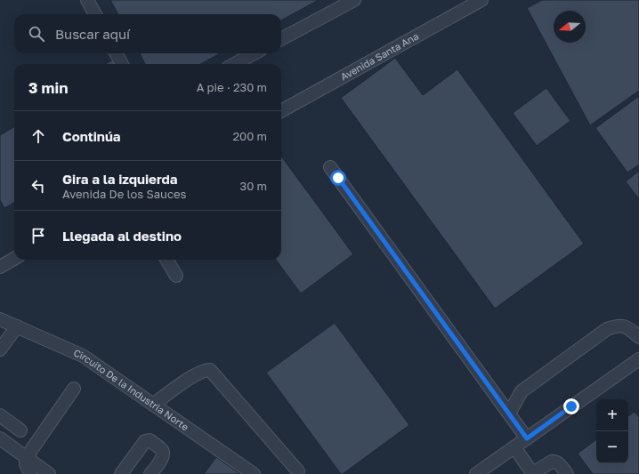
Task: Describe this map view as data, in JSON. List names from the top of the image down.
{
  "streets": {
    "street": ["Avenida Santa Ana", "Circuito De la Industria Norte"]
  },
  "north": "left",
  "page": {
    "search": "Buscar aquí",
    "heading": ["3 min", "A pie · 230 m"],
    "list": [
      ["Continúa", "200 m"],
      ["Gira a la izquierda", "Avenida De los Sauces", "30 m"],
      "Llegada al destino"
    ],
    "map_buttons": ["+", "−"]
  }
}
